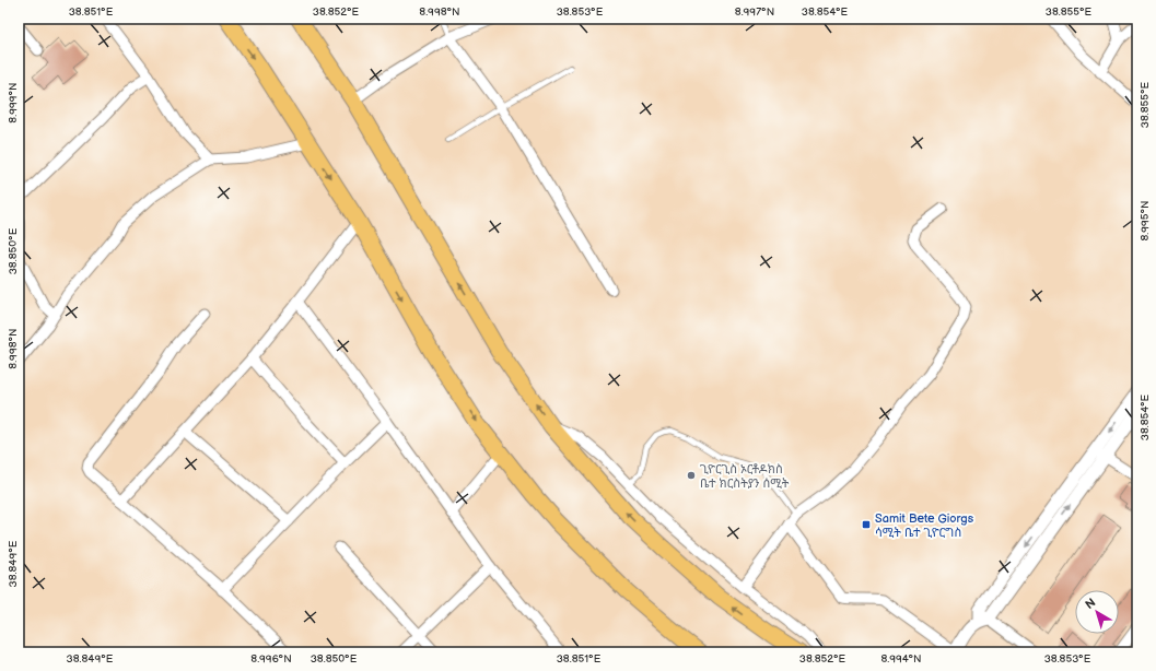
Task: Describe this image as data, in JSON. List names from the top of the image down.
{
  "places": {
    "other": ["ጊዮርጊስ ኦርቶዶክስ ቤተ ክርስትያን ሰሚት"],
    "transit": ["Samit Bete Giorgs ሳሚት ቤተ ጊዮርግስ"]
  },
  "north": "top left",
  "coordinates": [
    "38.851°E",
    "38.852°E",
    "8.998°N",
    "38.853°E",
    "8.997°N",
    "38.854°E",
    "38.855°E",
    "8.999°N",
    "8.995°N",
    "38.850°E",
    "38.849°E",
    "8.996°N",
    "8.994°N"
  ]
}
